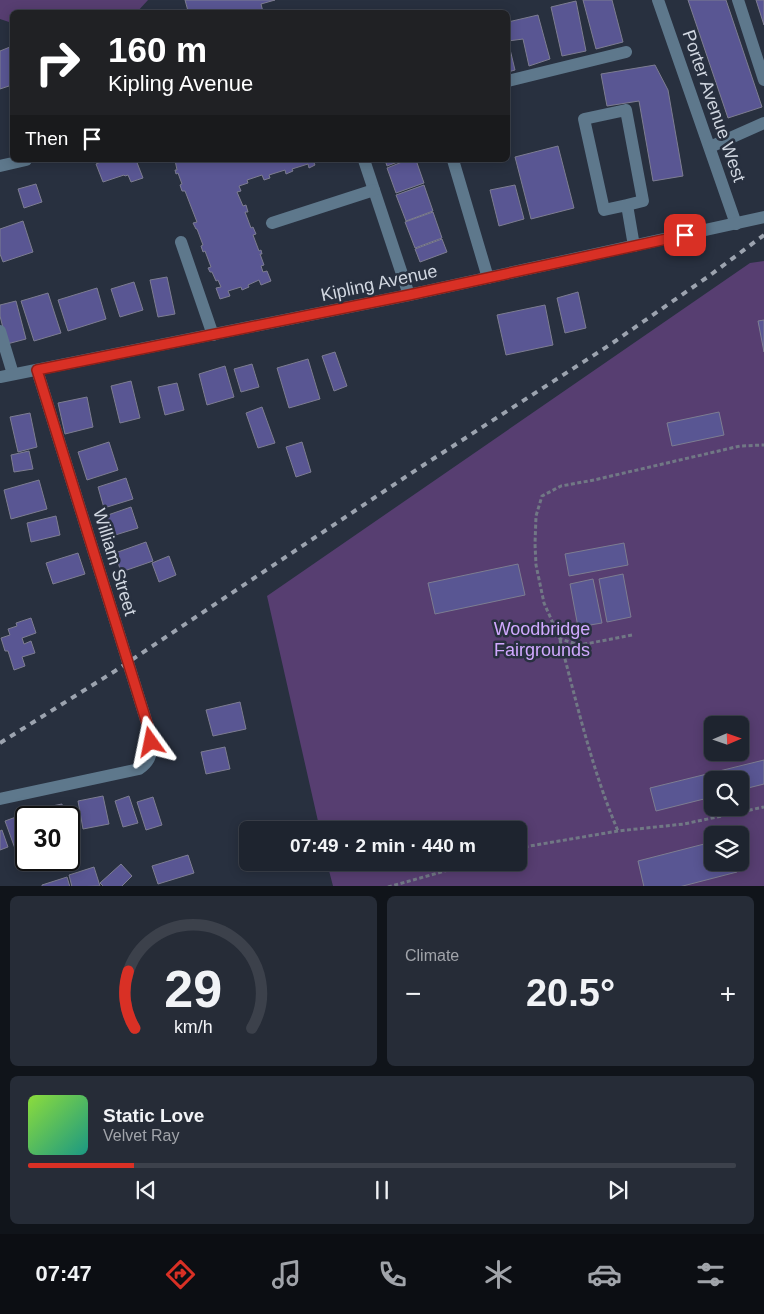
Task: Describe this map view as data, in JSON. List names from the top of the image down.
{
  "streets": {
    "street": ["Porter Avenue West", "Kipling Avenue", "William Street"]
  },
  "crossings": [
    ["Porter Avenue West", "Kipling Avenue"],
    ["Kipling Avenue", "William Street"]
  ],
  "parks": ["Woodbridge Fairgrounds"],
  "north": "right",
  "page": {
    "turn": ["160 m", "Kipling Avenue"],
    "then": "Then",
    "limit": "30",
    "trip": "07:49 · 2 min · 440 m",
    "tile": "Climate",
    "heat": ["−", "20.5°", "+"],
    "song": ["Static Love", "Velvet Ray"],
    "tabs": "07:47",
    "gauge": ["29", "km/h"]
  }
}
